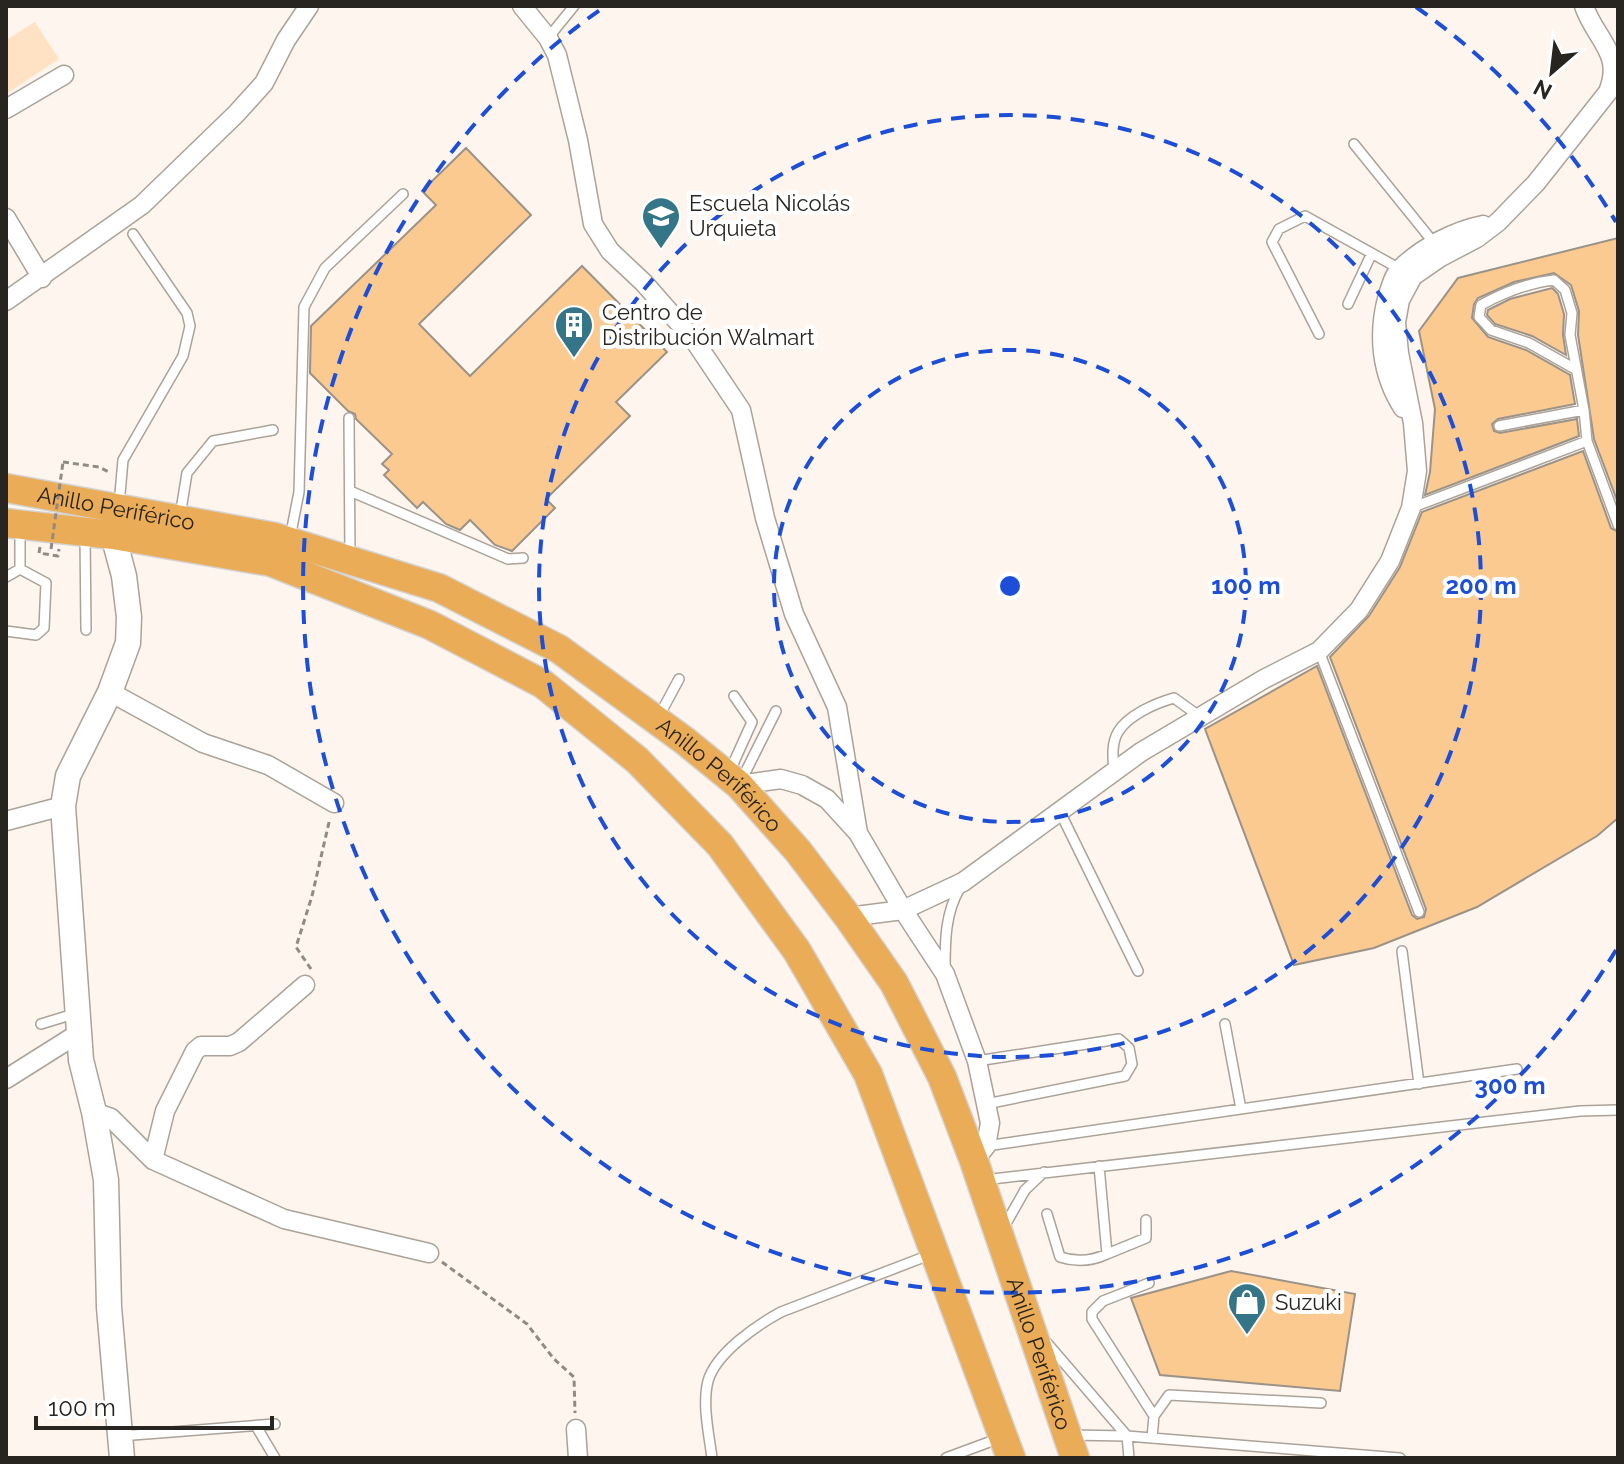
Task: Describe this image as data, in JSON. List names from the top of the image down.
{
  "streets": {
    "highway": ["Anillo Periférico"]
  },
  "places": {
    "school or university": ["Escuela Nicolás Urquieta"],
    "building": ["Centro de Distribución Walmart"],
    "shop": ["Suzuki"]
  },
  "scale_bar": "100 m",
  "north": "bottom left",
  "rings": ["100 m", "200 m", "300 m"]
}
